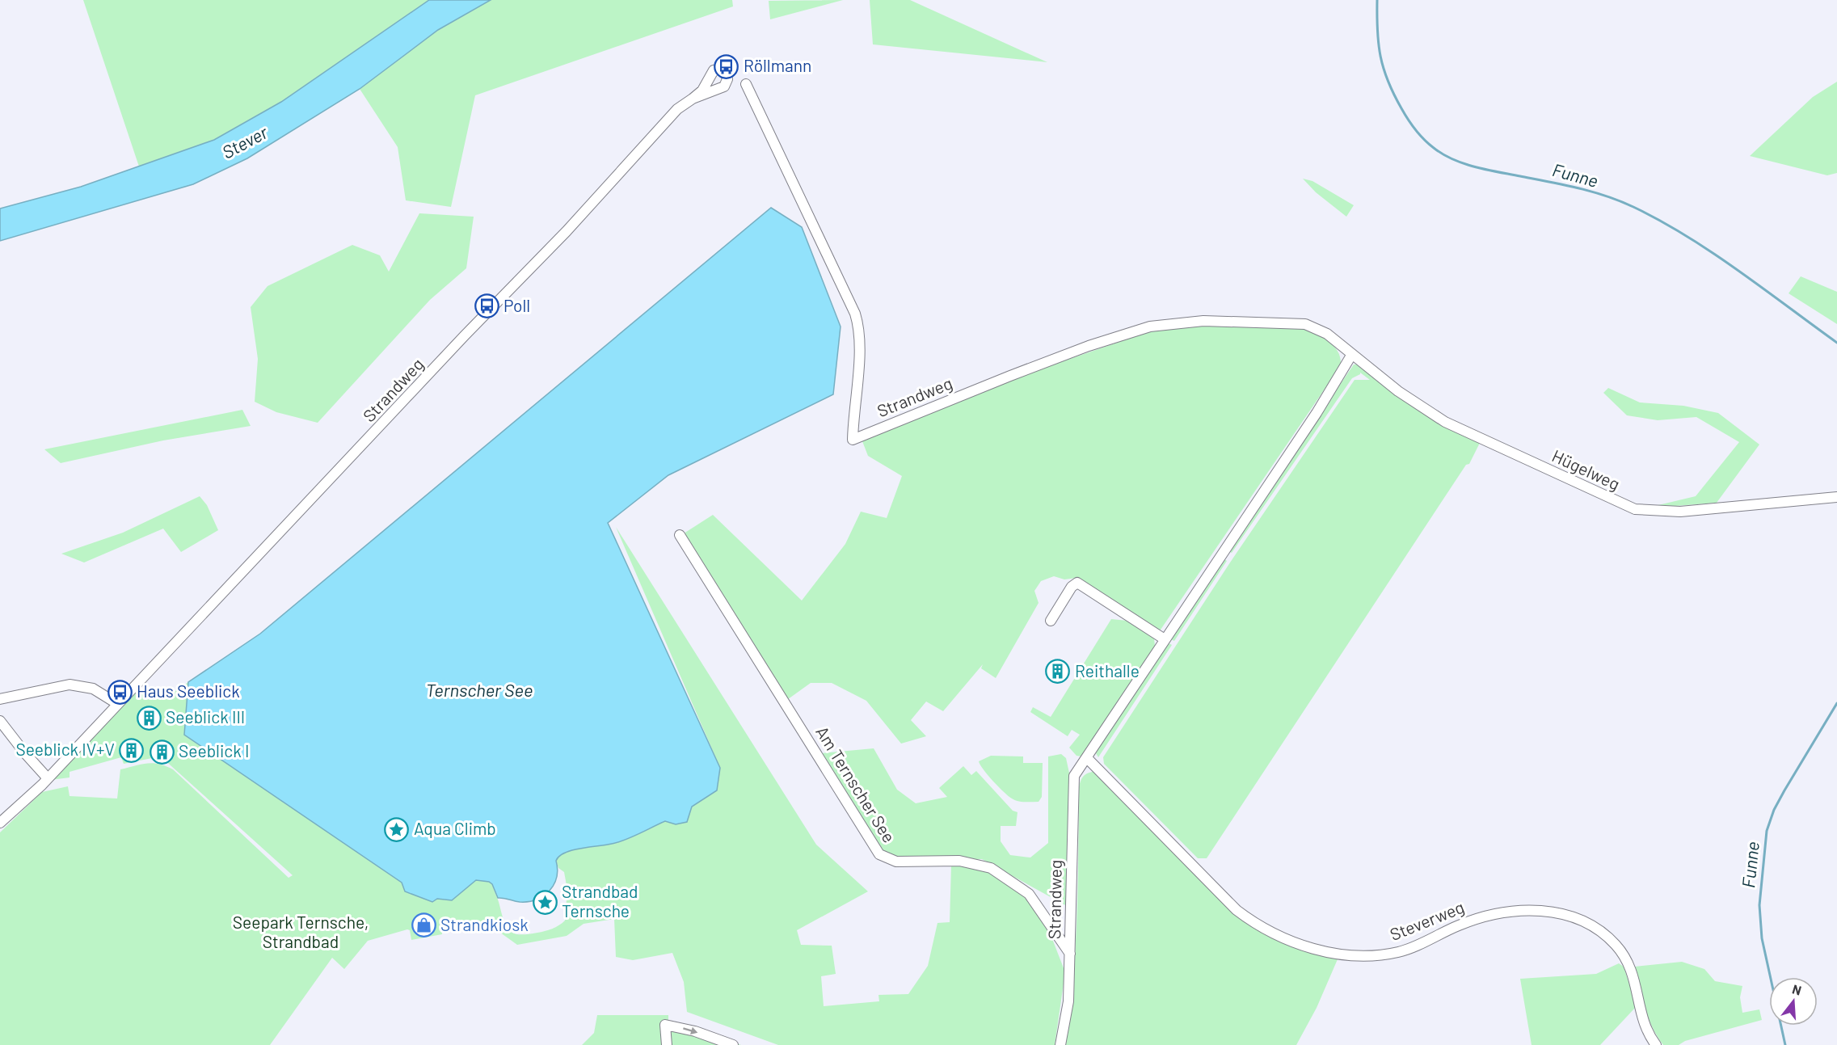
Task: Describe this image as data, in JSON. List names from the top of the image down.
{
  "streets": {
    "street": [
      "Strandweg",
      "Hügelweg",
      "Am Ternscher See",
      "Steverweg"
    ]
  },
  "crossings": [
    ["Strandweg", "Hügelweg"],
    ["Strandweg", "Am Ternscher See"],
    ["Strandweg", "Steverweg"]
  ],
  "water": ["Stever", "Funne", "Ternscher See"],
  "parks": ["Seepark Ternsche, Strandbad"],
  "places": {
    "bus stop": ["Röllmann", "Poll", "Haus Seeblick"],
    "building": [
      "Reithalle",
      "Seeblick III",
      "Seeblick IV+V",
      "Seeblick I"
    ],
    "place": ["Aqua Climb", "Strandbad Ternsche"],
    "shop": ["Strandkiosk"]
  },
  "north": "top"
}
